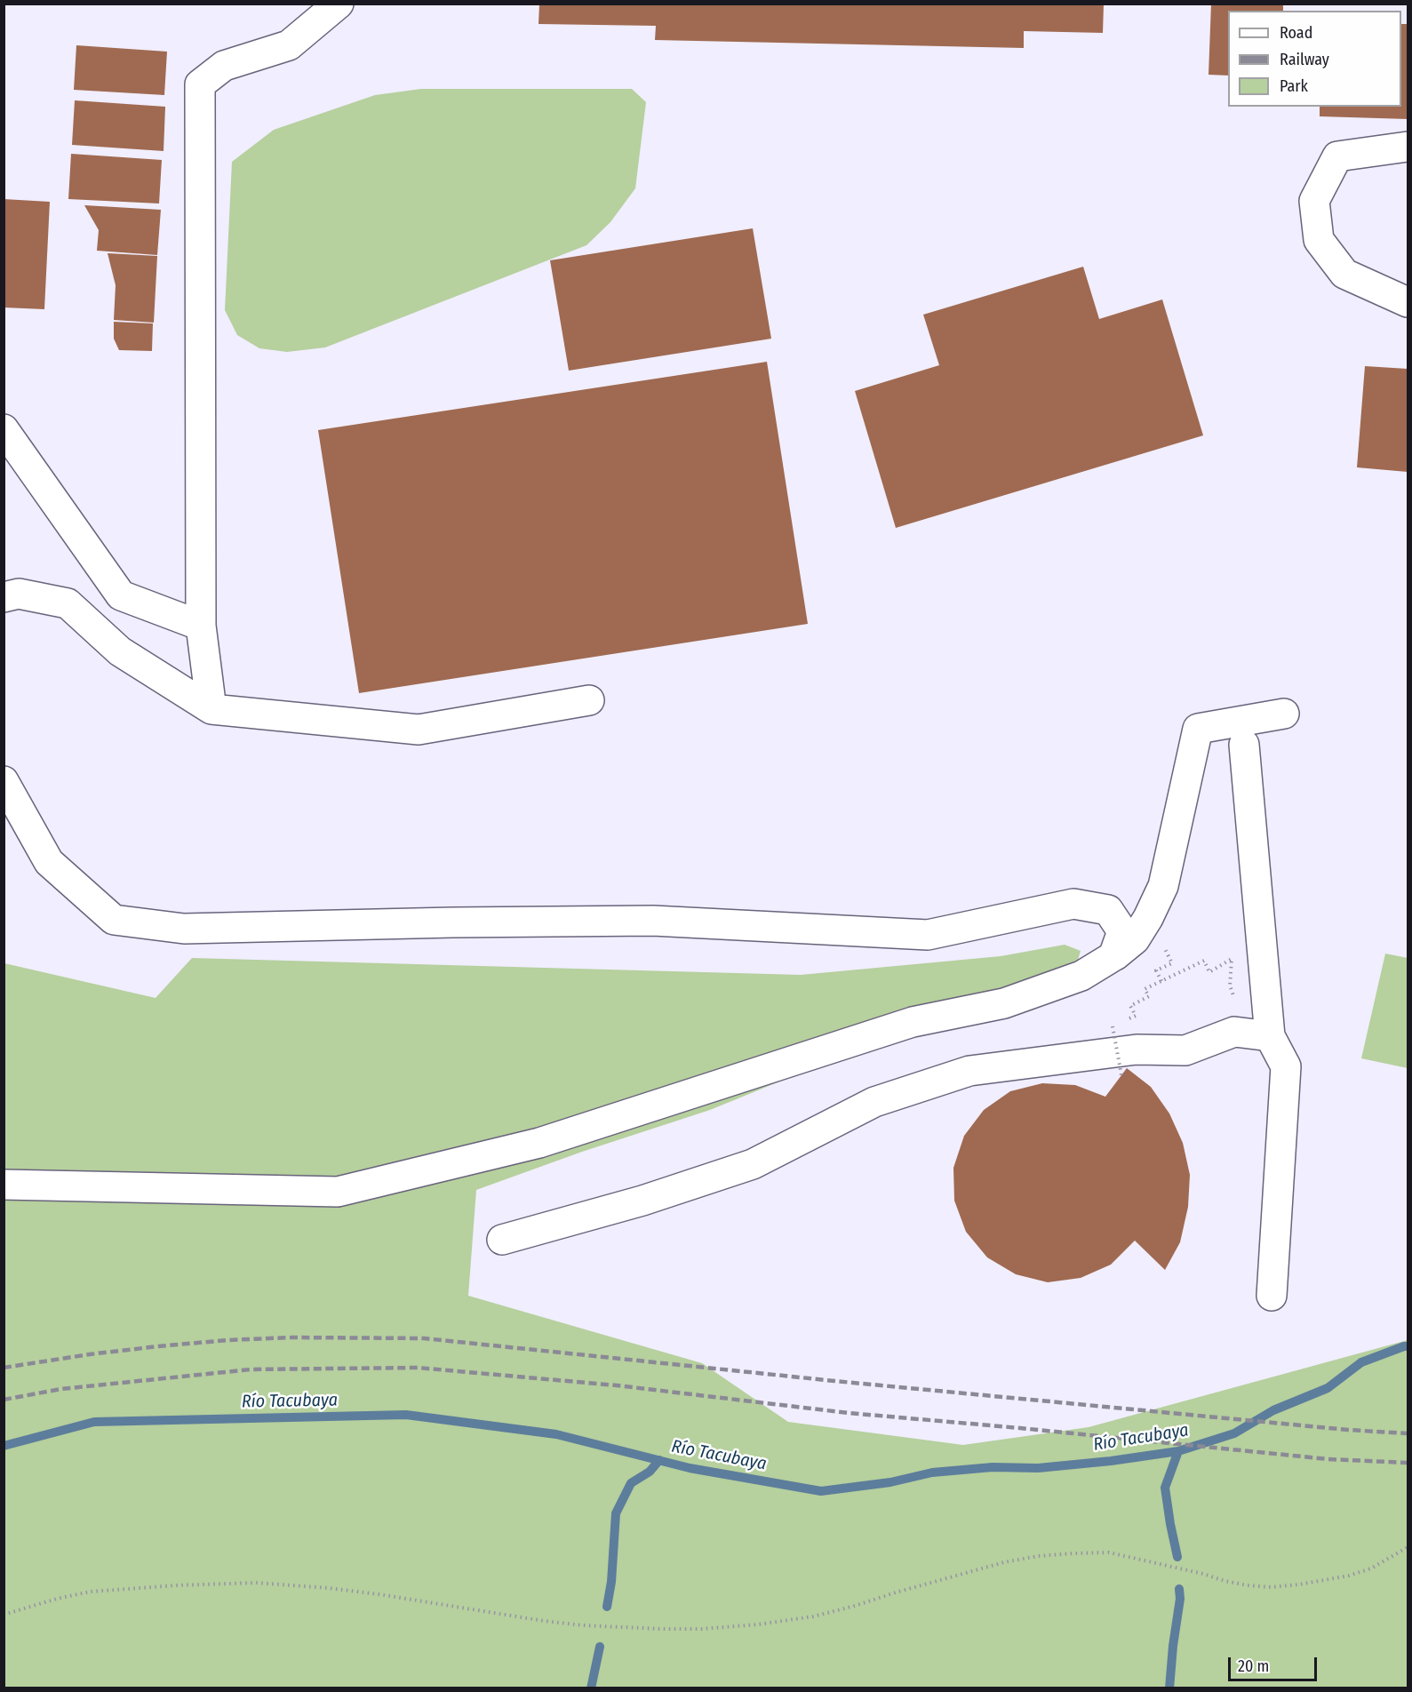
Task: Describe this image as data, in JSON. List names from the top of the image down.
{
  "water": ["Río Tacubaya"],
  "legend": ["Road", "Railway", "Park"],
  "scale_bar": "20 m"
}
